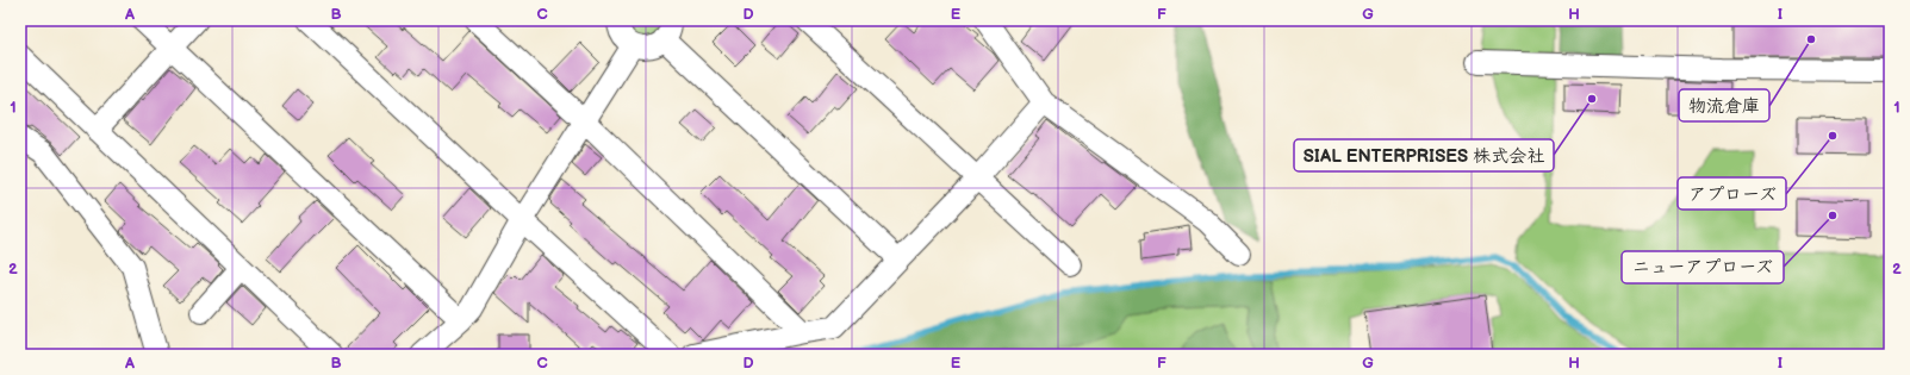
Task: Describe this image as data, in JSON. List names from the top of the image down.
{
  "places": [
    "物流倉庫",
    "SIAL ENTERPRISES 株式会社",
    "アプローズ",
    "ニューアプローズ"
  ],
  "grid": {
    "columns": [
      "A",
      "B",
      "C",
      "D",
      "E",
      "F",
      "G",
      "H",
      "I"
    ],
    "rows": ["1", "2"]
  }
}
